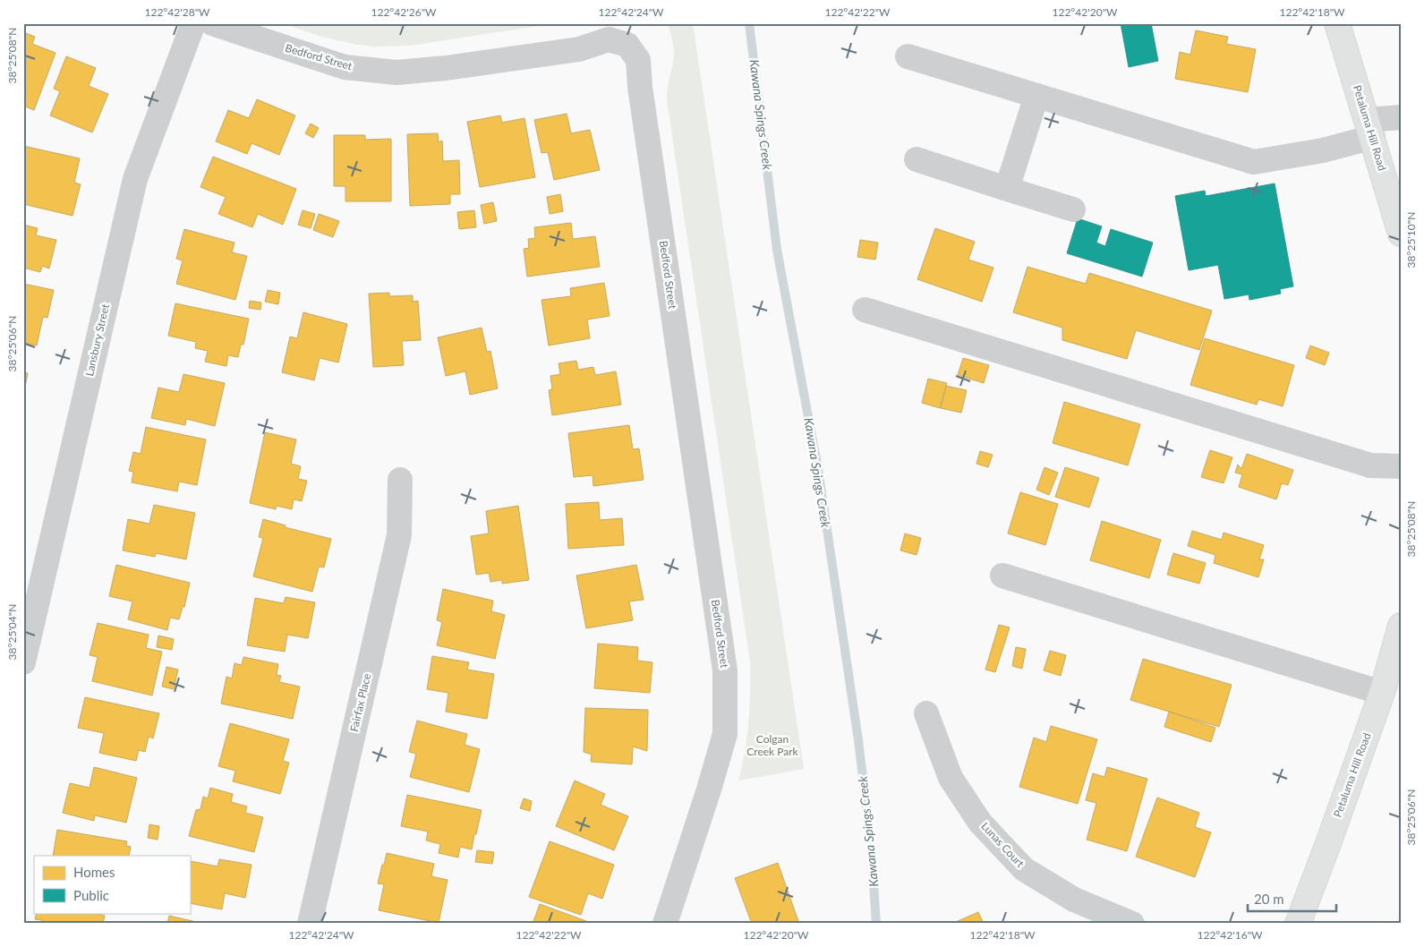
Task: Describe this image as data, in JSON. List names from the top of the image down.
{
  "streets": {
    "main road": ["Petaluma Hill Road"],
    "street": [
      "Bedford Street",
      "Lansbury Street",
      "Fairfax Place",
      "Lunas Court"
    ]
  },
  "water": ["Kawana Spings Creek"],
  "parks": ["Colgan Creek Park"],
  "legend": ["Homes", "Public"],
  "scale_bar": "20 m",
  "coordinates": [
    "122°42'28\"W",
    "122°42'26\"W",
    "122°42'24\"W",
    "122°42'22\"W",
    "122°42'20\"W",
    "122°42'18\"W",
    "38°25'08\"N",
    "38°25'10\"N",
    "38°25'06\"N",
    "38°25'04\"N",
    "122°42'16\"W"
  ]
}
